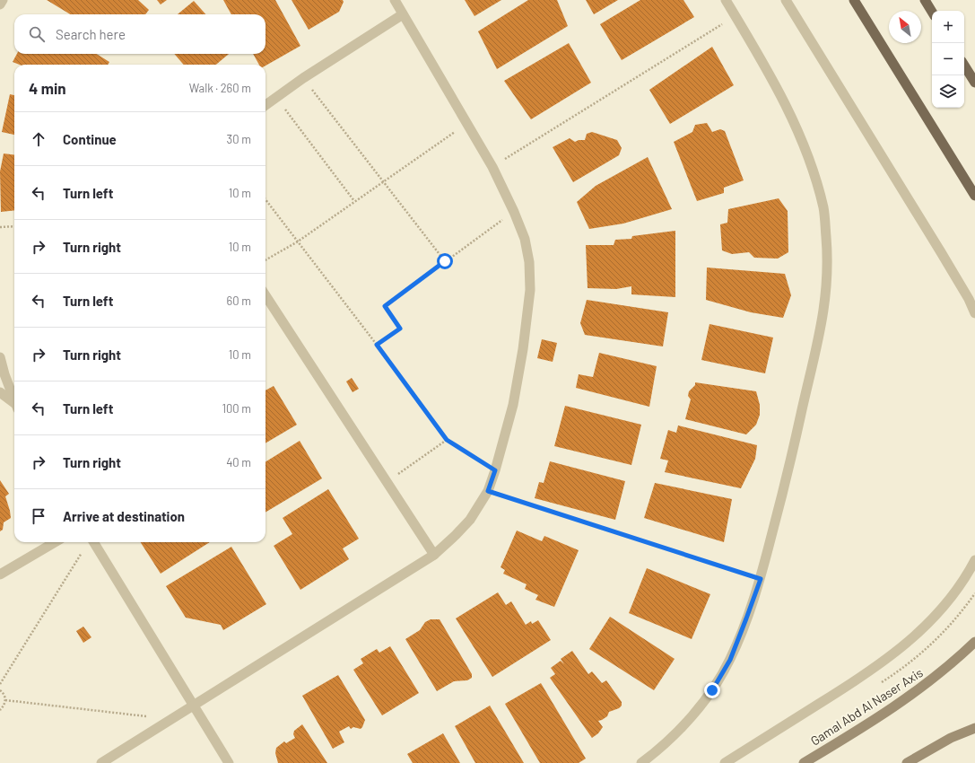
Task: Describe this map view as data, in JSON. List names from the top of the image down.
{
  "streets": {
    "main road": ["Gamal Abd Al Naser Axis"]
  },
  "north": "top left",
  "page": {
    "map_buttons": ["+", "−"],
    "search": "Search here",
    "heading": ["4 min", "Walk · 260 m"],
    "list": [
      ["Continue", "30 m"],
      ["Turn left", "10 m"],
      ["Turn right", "10 m"],
      ["Turn left", "60 m"],
      ["Turn right", "10 m"],
      ["Turn left", "100 m"],
      ["Turn right", "40 m"],
      "Arrive at destination"
    ]
  }
}
